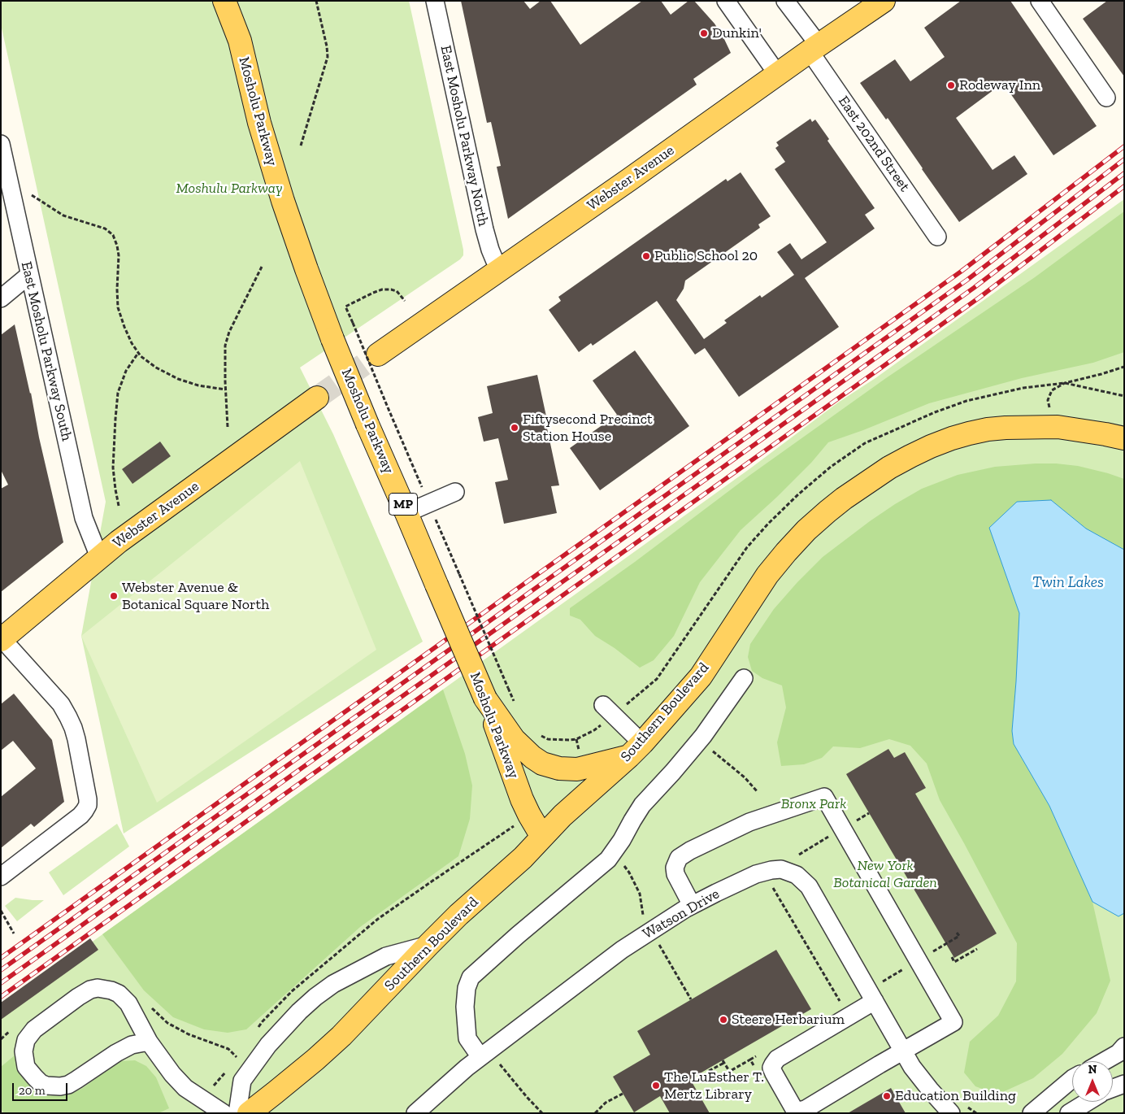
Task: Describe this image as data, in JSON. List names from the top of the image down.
{
  "streets": {
    "main road": [
      "Mosholu Parkway",
      "Webster Avenue",
      "MP",
      "Southern Boulevard"
    ],
    "street": [
      "East Mosholu Parkway North",
      "East 202nd Street",
      "East Mosholu Parkway South",
      "Watson Drive"
    ]
  },
  "crossings": [
    ["Mosholu Parkway", "Southern Boulevard"],
    ["East Mosholu Parkway North", "Webster Avenue"],
    ["East 202nd Street", "Webster Avenue"],
    ["Webster Avenue", "East Mosholu Parkway South"]
  ],
  "water": ["Twin Lakes"],
  "parks": ["Moshulu Parkway", "Bronx Park", "New York Botanical Garden"],
  "places": [
    "Dunkin'",
    "Rodeway Inn",
    "Public School 20",
    "Fiftysecond Precinct Station House",
    "Webster Avenue & Botanical Square North",
    "Steere Herbarium",
    "The LuEsther T. Mertz Library",
    "Education Building"
  ],
  "scale_bar": "20 m",
  "north": "top"
}
